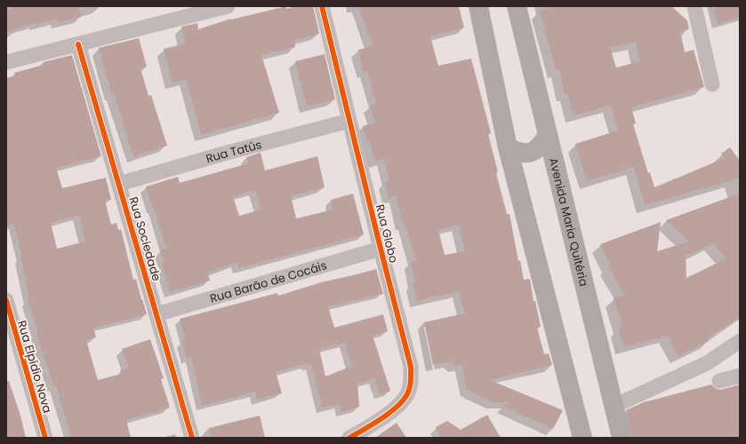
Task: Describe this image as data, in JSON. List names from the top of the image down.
{
  "streets": {
    "main road": ["Avenida Maria Quitéria"],
    "street": [
      "Rua Tatús",
      "Rua Globo",
      "Rua Sociedade",
      "Rua Barão de Cocáis",
      "Rua Elpídio Nova"
    ]
  },
  "crossings": [
    ["Rua Tatús", "Rua Globo"],
    ["Rua Tatús", "Rua Sociedade"],
    ["Rua Globo", "Rua Barão de Cocáis"],
    ["Rua Sociedade", "Rua Barão de Cocáis"]
  ]
}
